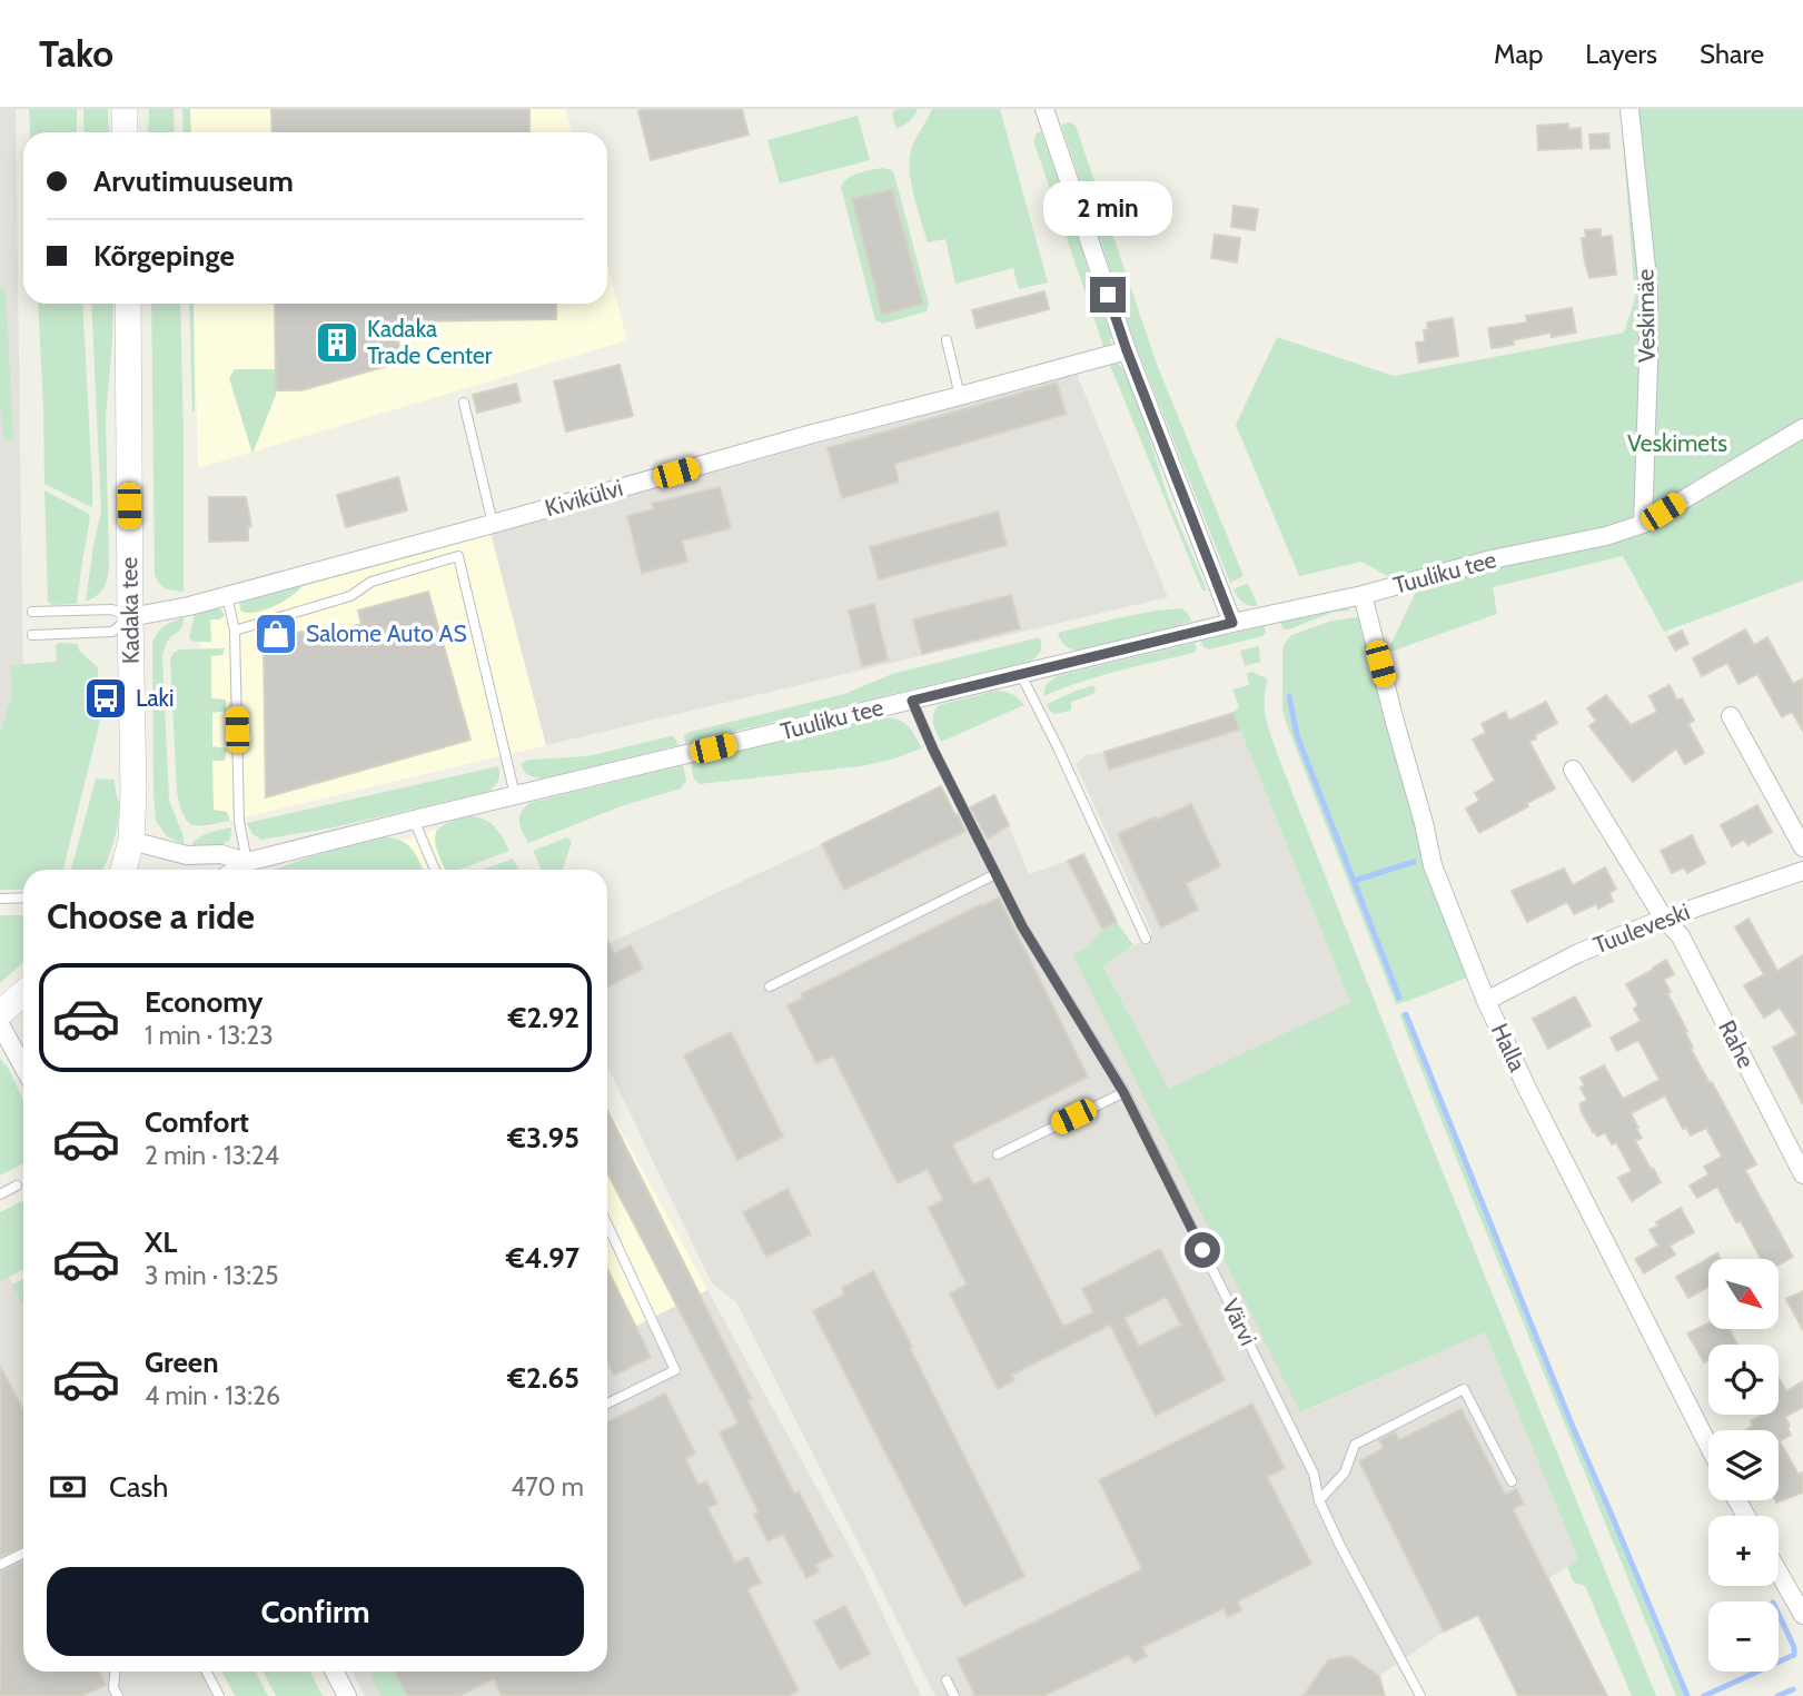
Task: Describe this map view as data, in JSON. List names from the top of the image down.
{
  "streets": {
    "main road": ["Kadaka tee"],
    "street": [
      "Veskimäe",
      "Kivikülvi",
      "Tuuliku tee",
      "Tuuleveski",
      "Rahe",
      "Halla"
    ],
    "lane": ["Värvi"]
  },
  "crossings": [
    ["Veskimäe", "Tuuliku tee"],
    ["Kivikülvi", "Kadaka tee"],
    ["Tuuliku tee", "Kadaka tee"],
    ["Tuuliku tee", "Halla"],
    ["Tuuliku tee", "Värvi"],
    ["Tuuleveski", "Rahe"],
    ["Tuuleveski", "Halla"]
  ],
  "parks": ["Veskimets"],
  "places": {
    "building": ["Kadaka Trade Center"],
    "shop": ["Salome Auto AS"],
    "bus stop": ["Laki"]
  },
  "north": "bottom right",
  "page": {
    "header": "Tako",
    "nav": ["Map", "Layers", "Share"],
    "banner": ["Arvutimuuseum", "Kõrgepinge"],
    "bubble": "2 min",
    "heading": "Choose a ride",
    "list": [
      {
        "name": "Economy",
        "note": "1 min · 13:23",
        "value": "€2.92"
      },
      {
        "name": "Comfort",
        "note": "2 min · 13:24",
        "value": "€3.95"
      },
      {
        "name": "XL",
        "note": "3 min · 13:25",
        "value": "€4.97"
      },
      {
        "name": "Green",
        "note": "4 min · 13:26",
        "value": "€2.65"
      }
    ],
    "map_buttons": ["+", "−"],
    "pay": ["Cash", "470 m"],
    "buttons": "Confirm"
  }
}
